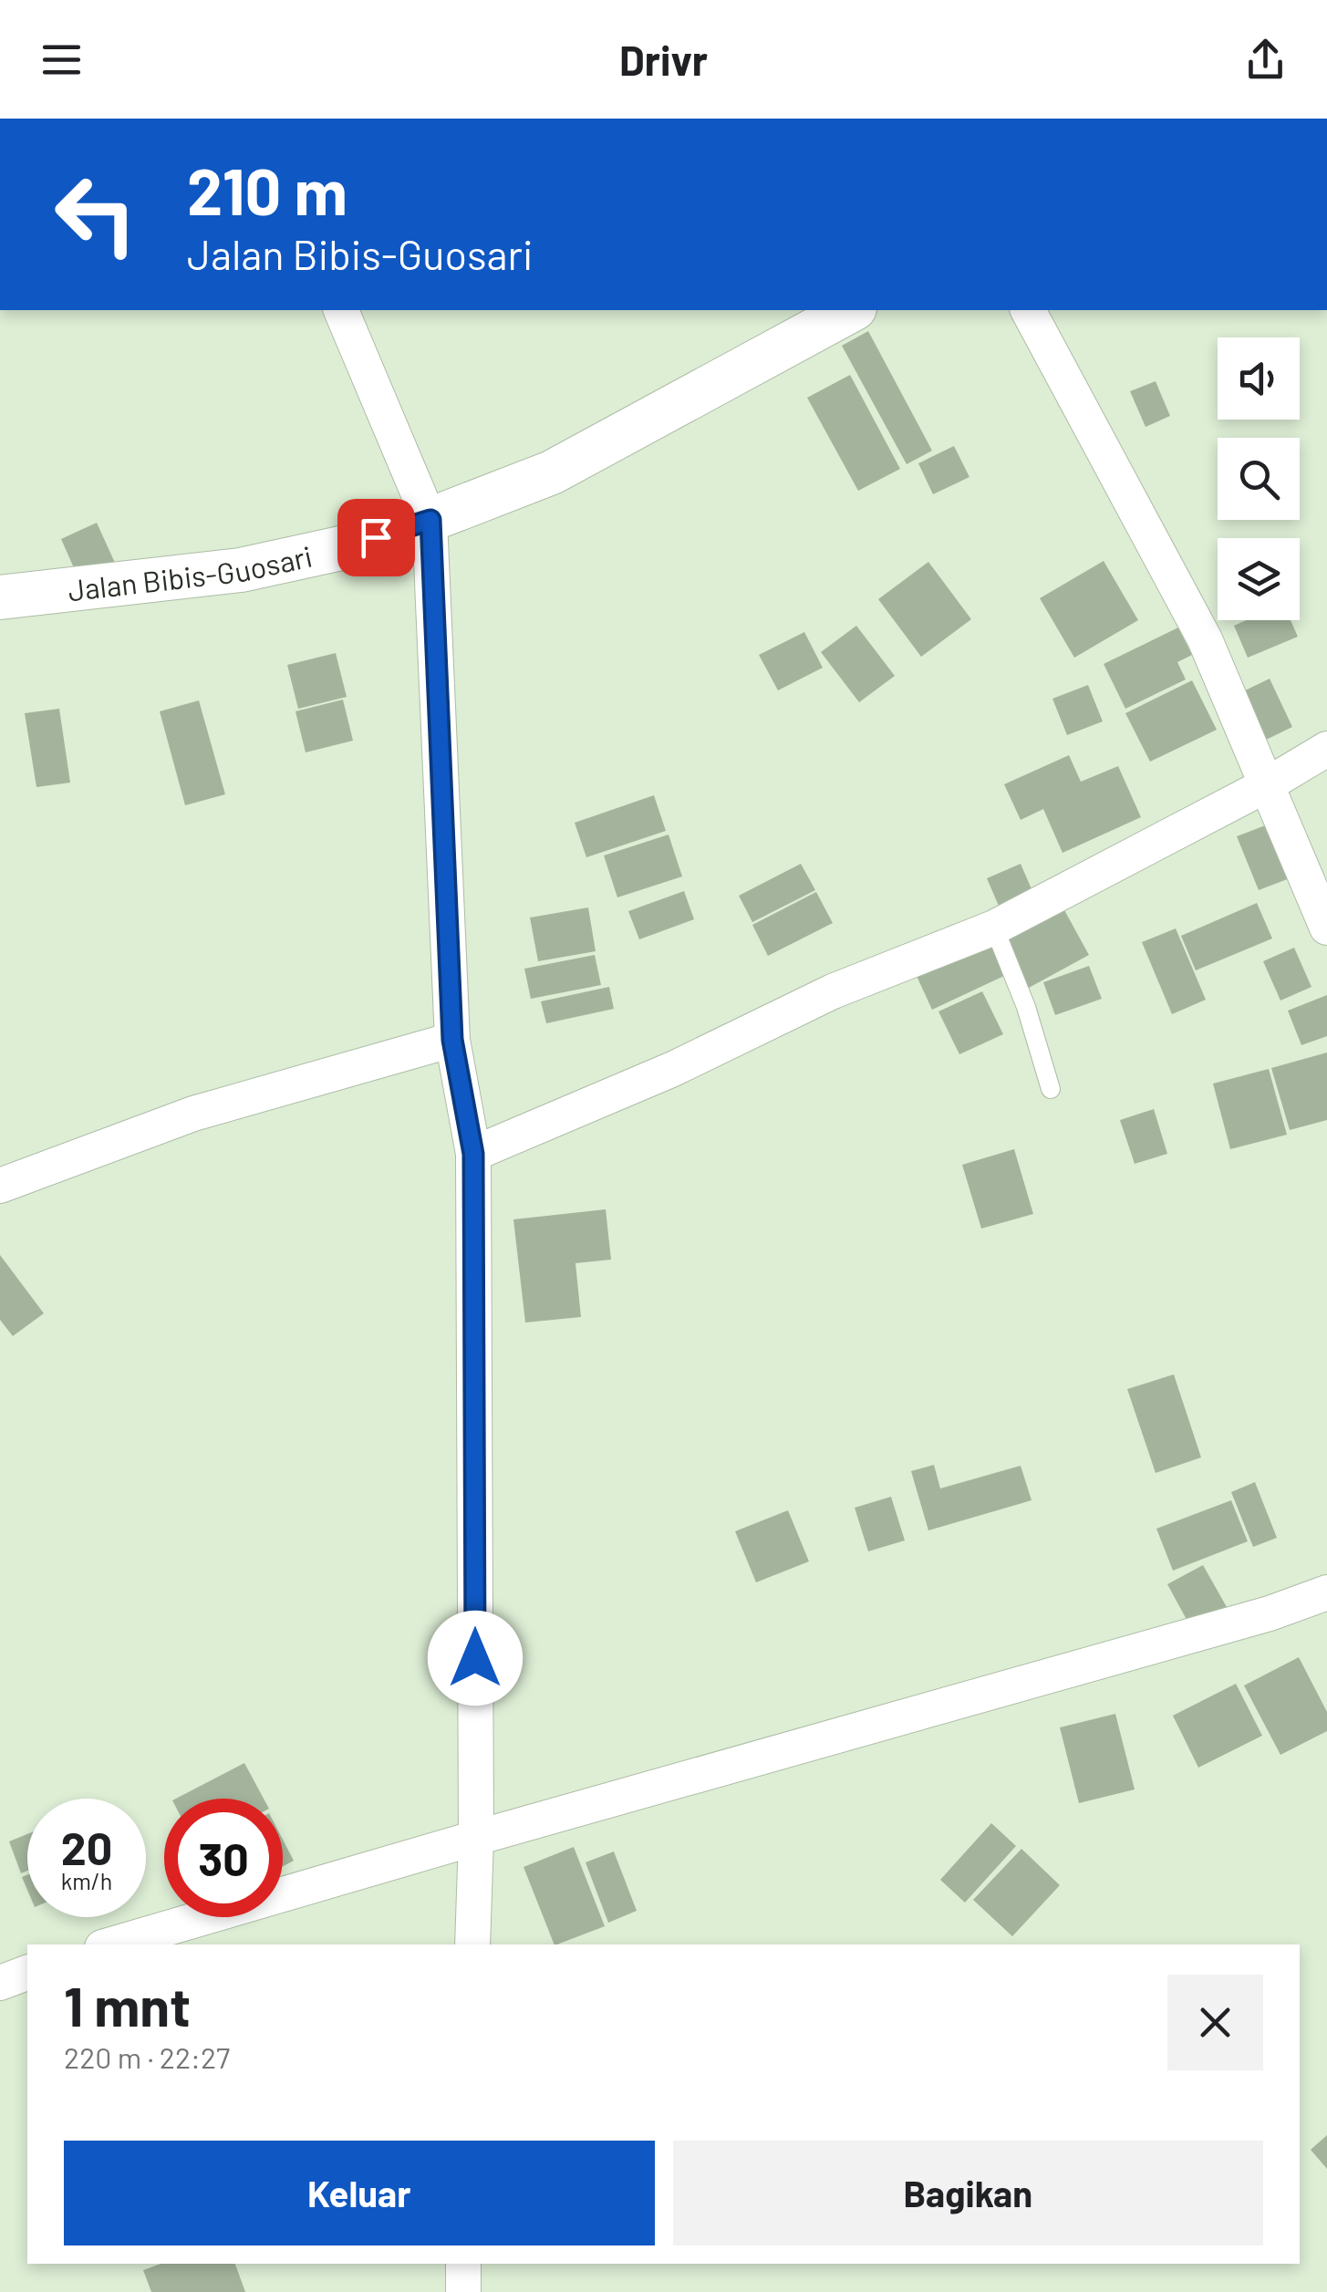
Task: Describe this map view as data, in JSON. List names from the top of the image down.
{
  "streets": {
    "street": ["Jalan Bibis-Guosari"]
  },
  "page": {
    "header": "Drivr",
    "turn": ["210 m", "Jalan Bibis-Guosari"],
    "speed": "20 km/h",
    "limit": "30",
    "heading": ["1 mnt", "220 m · 22:27"],
    "buttons": ["Keluar", "Bagikan"]
  }
}
